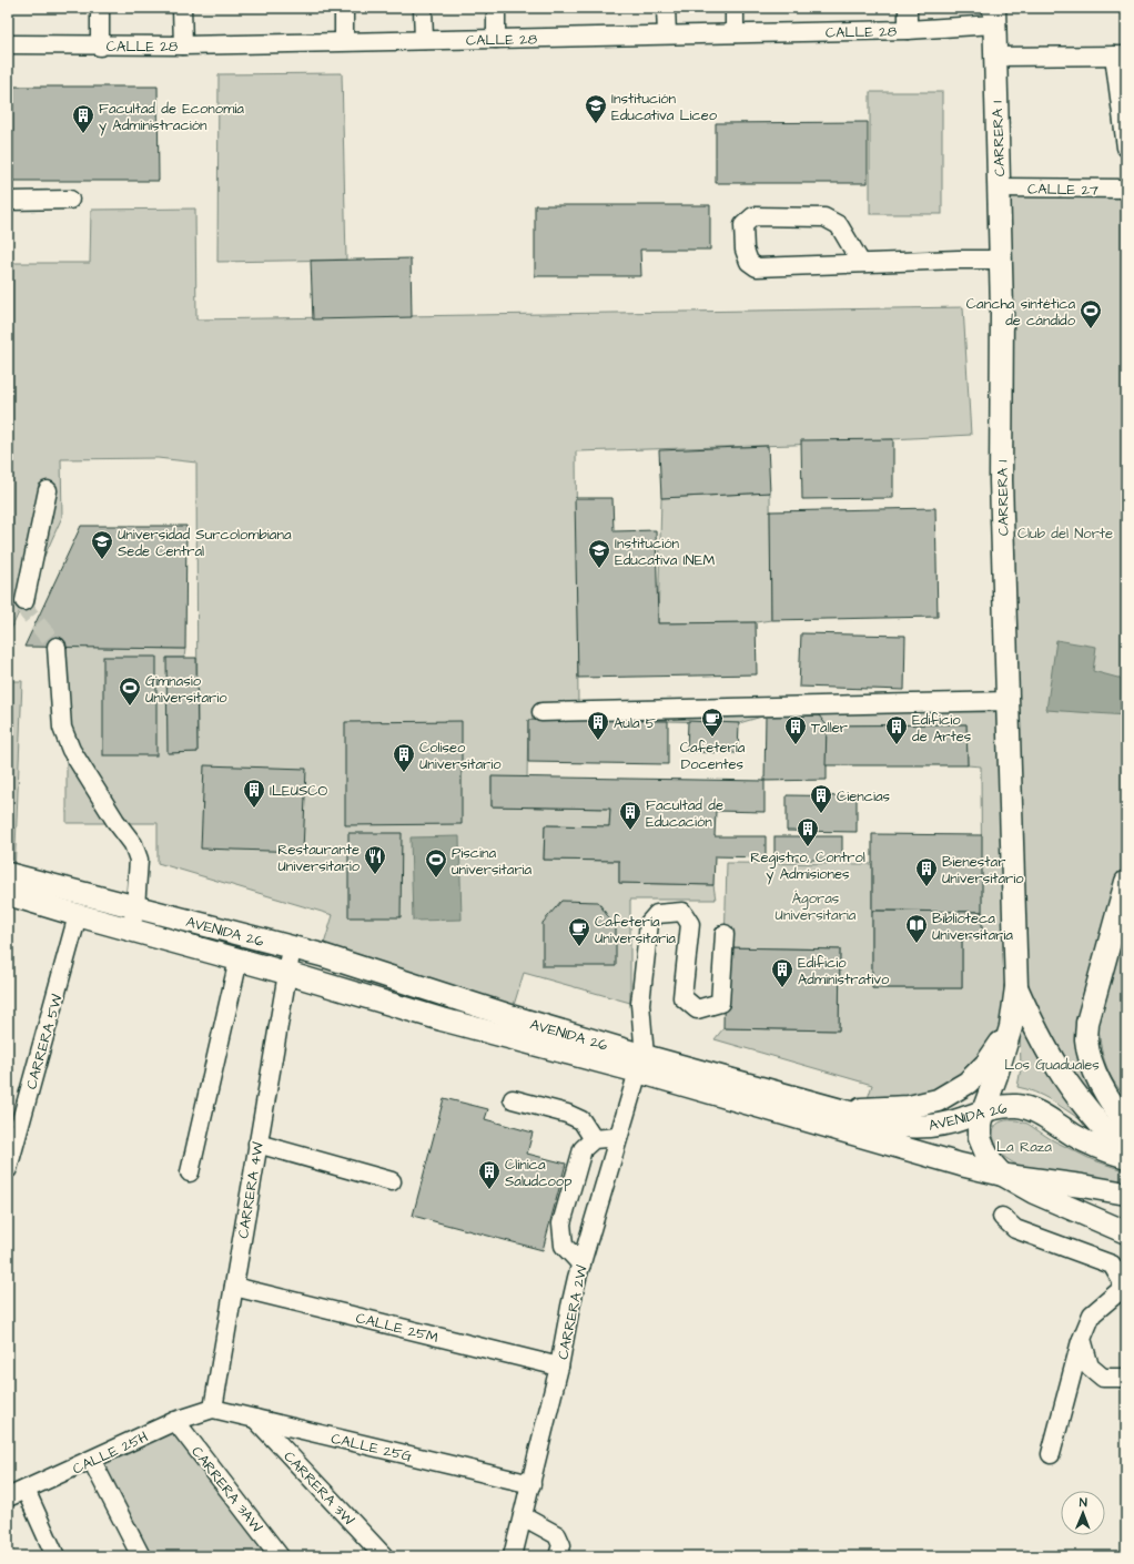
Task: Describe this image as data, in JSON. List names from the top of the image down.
{
  "streets": {
    "main road": ["CARRERA 1", "AVENIDA 26"],
    "street": [
      "CALLE 28",
      "CALLE 27",
      "CARRERA 5W",
      "CARRERA 4W",
      "CARRERA 2W",
      "CALLE 25M",
      "CALLE 25G",
      "CALLE 25H",
      "CARRERA 3W",
      "CARRERA 3AW"
    ]
  },
  "crossings": [
    ["CALLE 28", "CARRERA 1"],
    ["CARRERA 1", "CALLE 27"],
    ["AVENIDA 26", "CARRERA 5W"],
    ["AVENIDA 26", "CARRERA 4W"],
    ["AVENIDA 26", "CARRERA 2W"],
    ["CARRERA 4W", "CALLE 25M"],
    ["CARRERA 4W", "CALLE 25G"],
    ["CARRERA 4W", "CALLE 25H"],
    ["CARRERA 2W", "CALLE 25M"],
    ["CARRERA 2W", "CALLE 25G"],
    ["CALLE 25G", "CALLE 25H"],
    ["CALLE 25G", "CARRERA 3W"],
    ["CALLE 25H", "CARRERA 3AW"]
  ],
  "parks": [
    "Club del Norte",
    "Ágoras Universitaria",
    "Los Guaduales",
    "La Raza"
  ],
  "places": {
    "school or university": ["Institución Educativa Liceo", "Universidad Surcolombiana Sede Central", "Institución Educativa INEM"],
    "building": [
      "Facultad de Economía y Administración",
      "Aula 5",
      "Taller",
      "Edificio de Artes",
      "Coliseo Universitario",
      "ILEUSCO",
      "Ciencias",
      "Facultad de Educación",
      "Registro, Control y Admisiones",
      "Bienestar Universitario",
      "Edificio Administrativo",
      "Clínica Saludcoop"
    ],
    "sports": ["Cancha sintética de cándido", "Gimnasio Universitario", "Piscina universitaria"],
    "cafe": ["Cafetería Docentes", "Cafetería Universitaria"],
    "restaurant": ["Restaurante Universitario"],
    "library": ["Biblioteca Universitaria"]
  },
  "north": "top"
}
